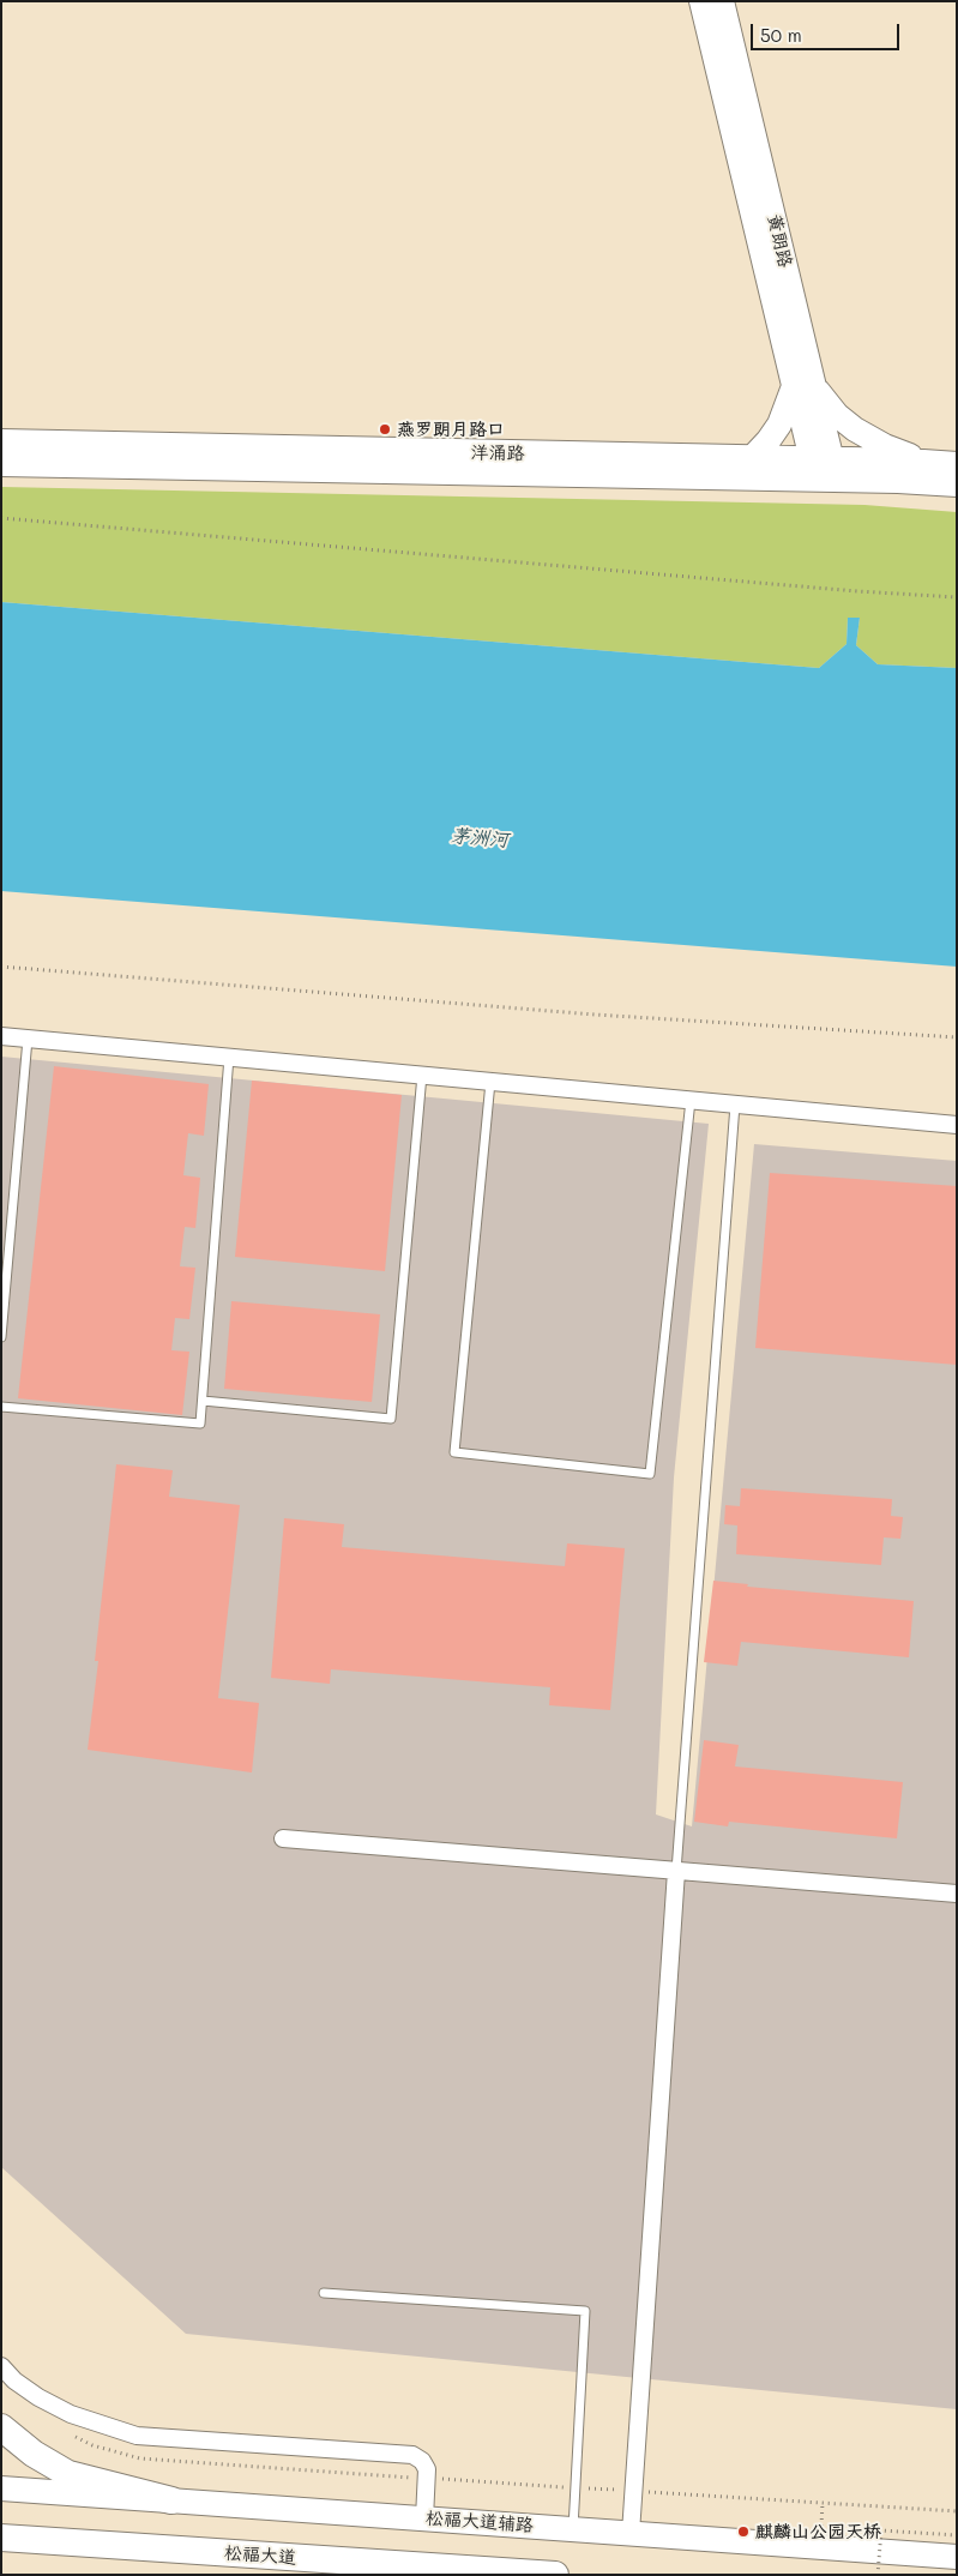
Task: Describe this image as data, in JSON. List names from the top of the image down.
{
  "streets": {
    "main road": ["松福大道"],
    "street": ["黄朗路", "洋涌路", "松福大道辅路"]
  },
  "crossings": [
    ["黄朗路", "洋涌路"]
  ],
  "water": ["茅洲河"],
  "places": ["燕罗朗月路口", "麒麟山公园天桥"],
  "scale_bar": "50 m"
}
